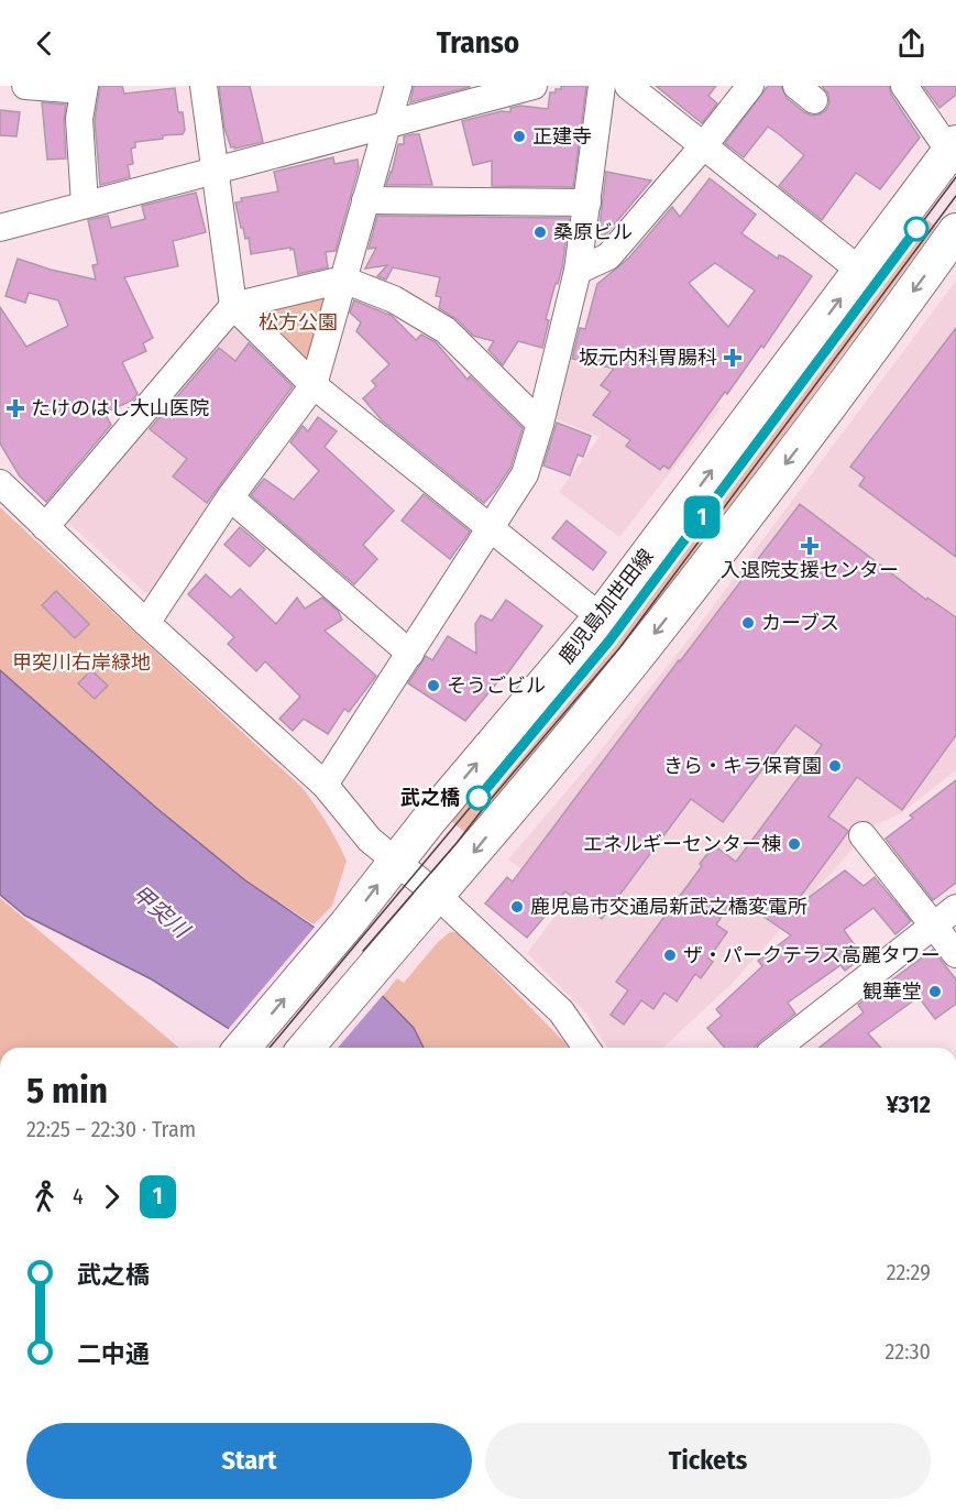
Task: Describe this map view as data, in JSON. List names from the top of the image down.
{
  "streets": {
    "main road": ["鹿児島加世田線"]
  },
  "water": ["甲突川"],
  "parks": ["松方公園", "甲突川右岸緑地"],
  "places": {
    "other": [
      "正建寺",
      "桑原ビル",
      "カーブス",
      "そうごビル",
      "きら・キラ保育園",
      "武之橋",
      "エネルギーセンター棟",
      "鹿児島市交通局新武之橋変電所",
      "ザ・パークテラス高麗タワー",
      "観華堂"
    ],
    "health": ["坂元内科胃腸科", "たけのはし大山医院", "入退院支援センター"]
  },
  "lines": ["tram line 1"],
  "page": {
    "header": "Transo",
    "on_map": "1",
    "heading": ["5 min", "22:25 – 22:30 · Tram", "¥312"],
    "legs": ["4", "1"],
    "list": [
      {
        "name": "武之橋",
        "value": "22:29"
      },
      {
        "name": "二中通",
        "value": "22:30"
      }
    ],
    "buttons": ["Start", "Tickets"]
  }
}
